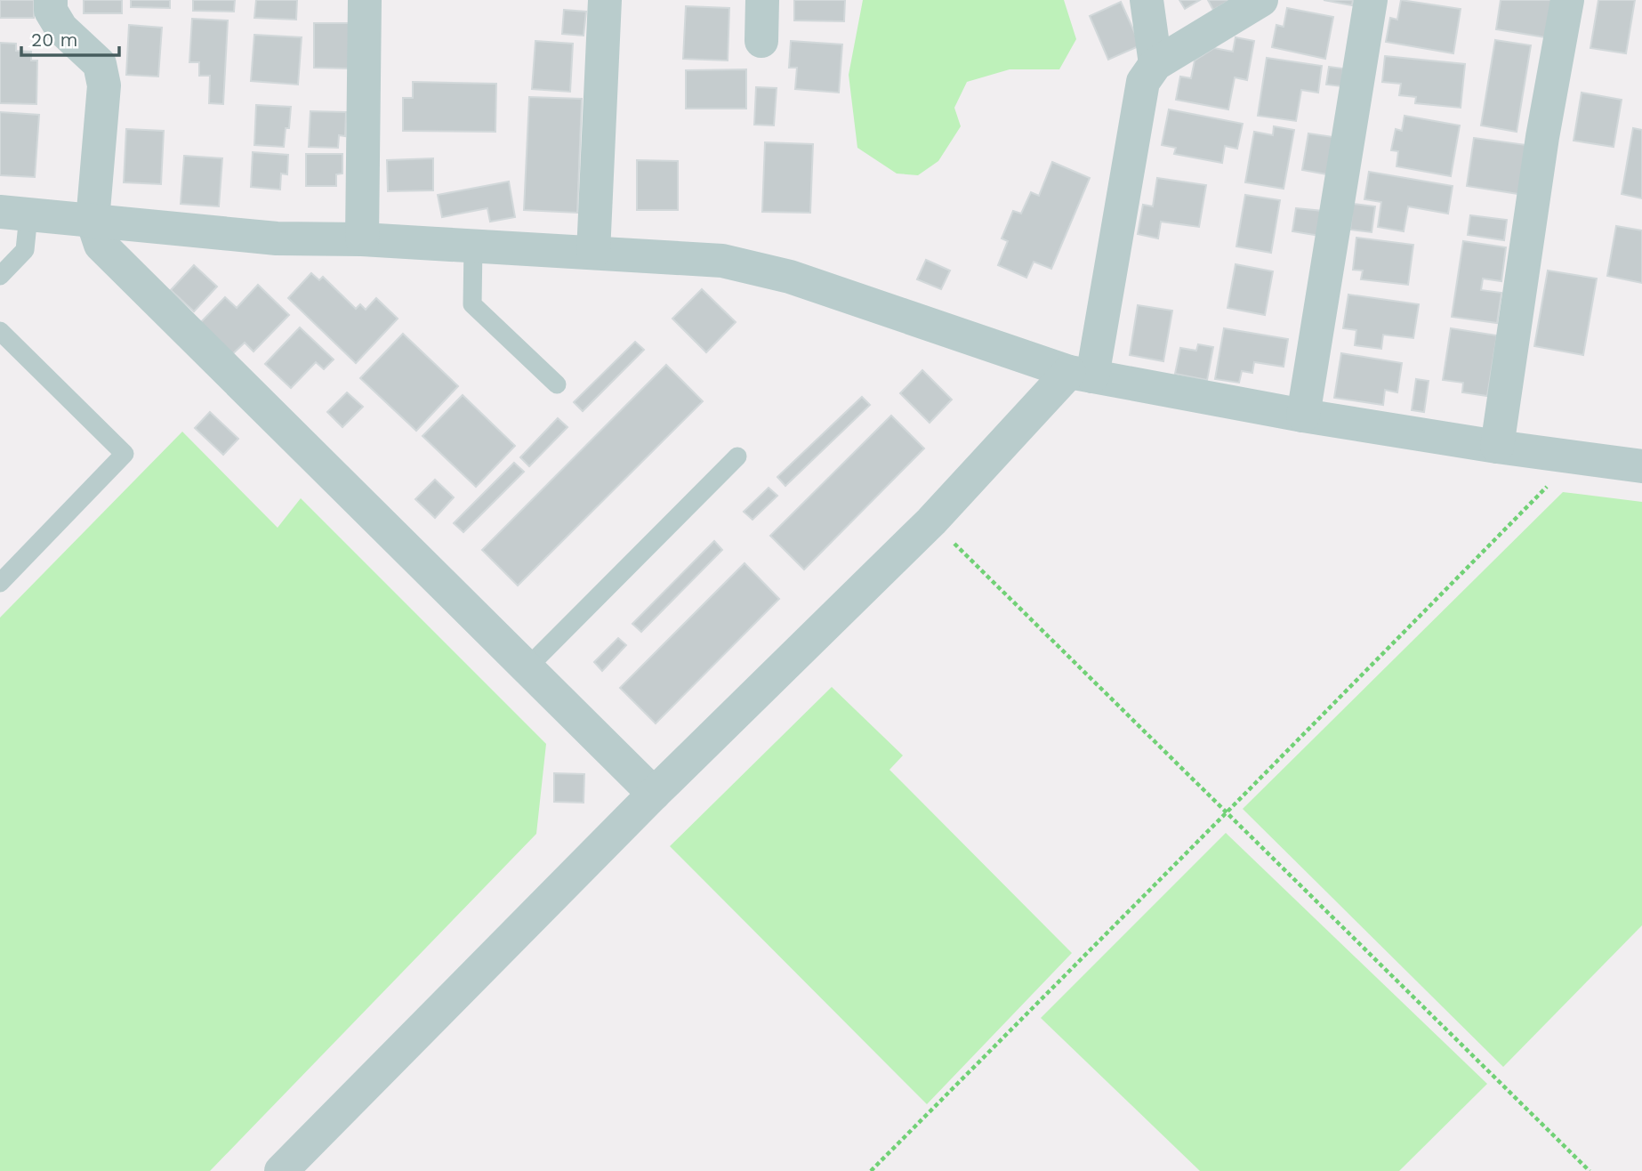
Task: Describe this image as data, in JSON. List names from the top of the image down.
{
  "scale_bar": "20 m"
}
